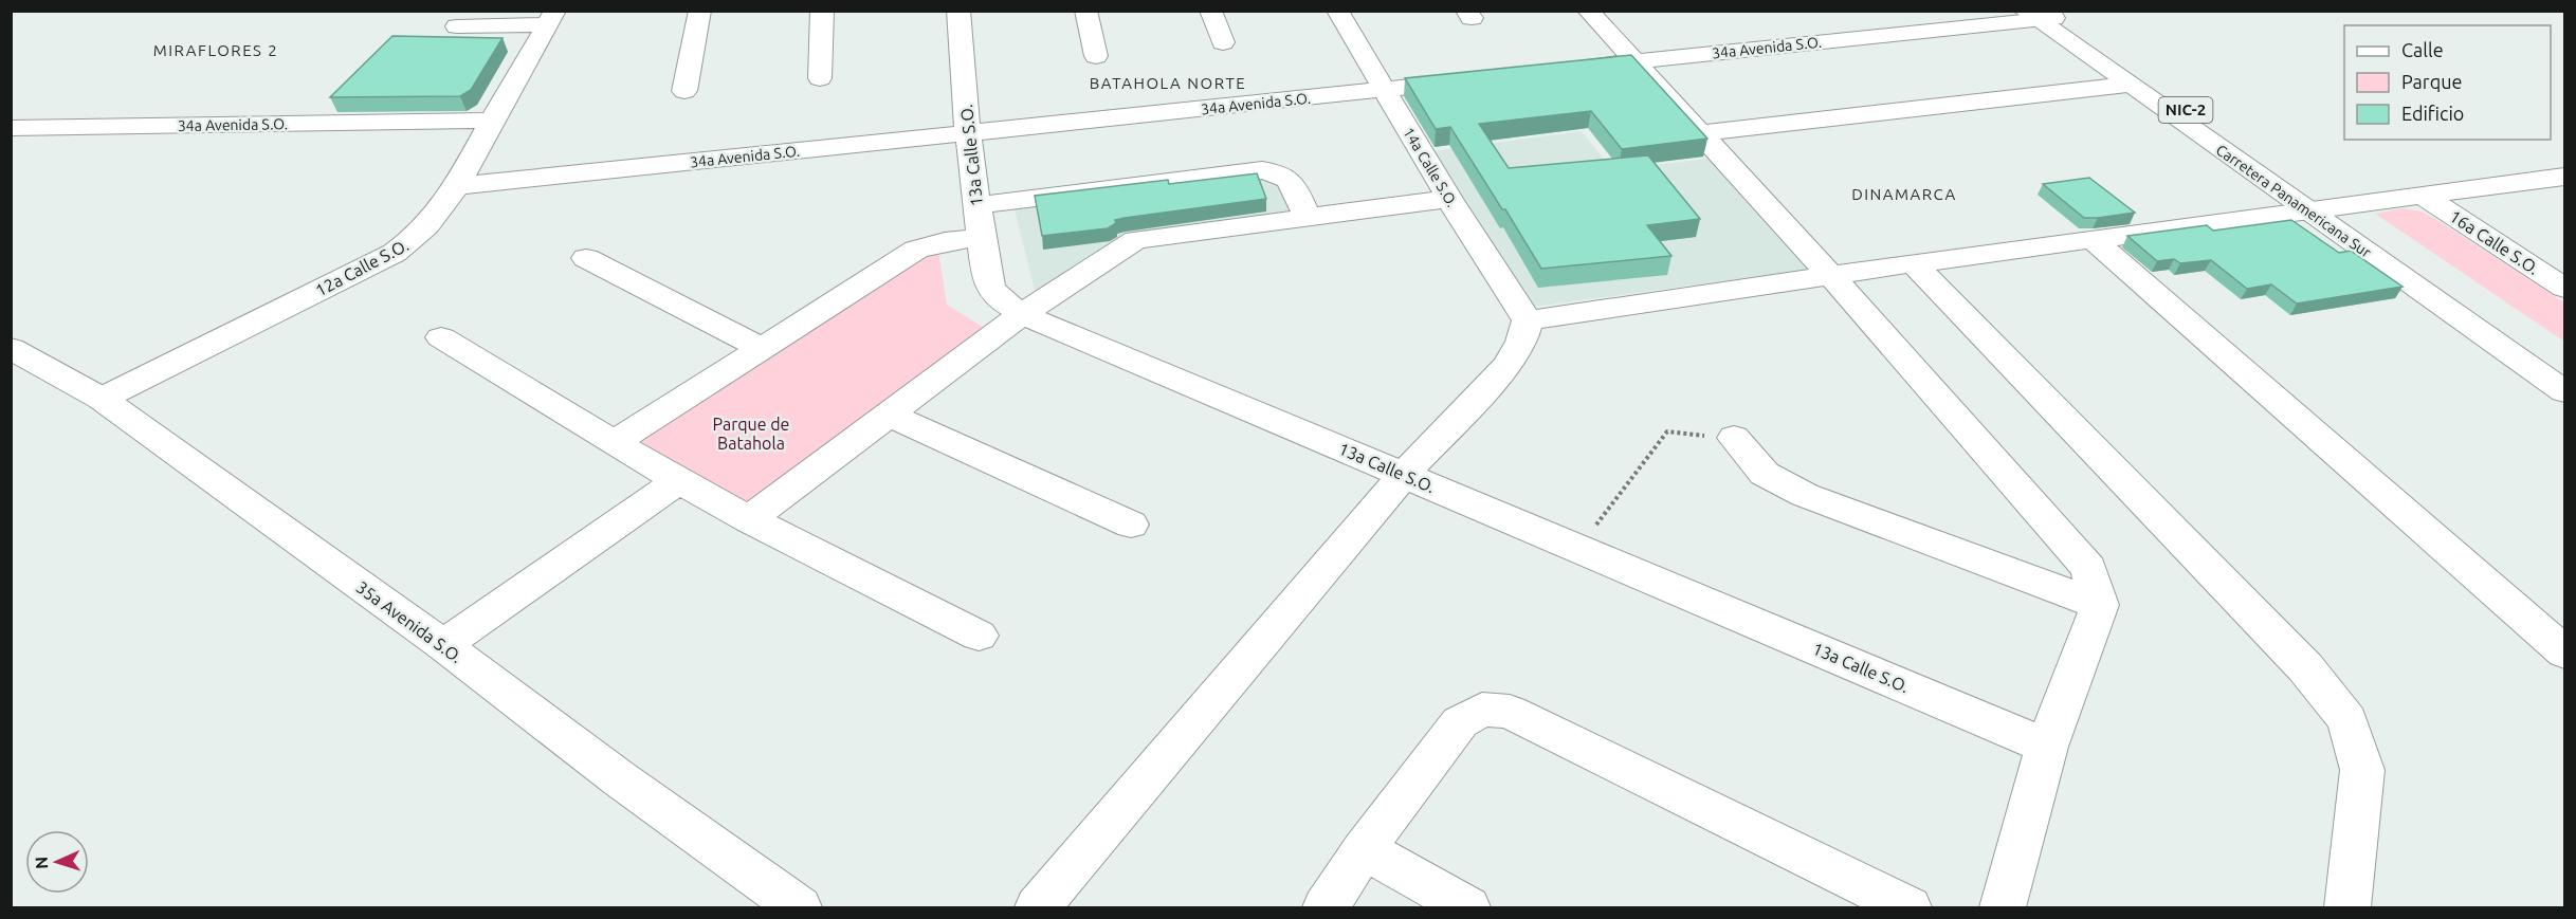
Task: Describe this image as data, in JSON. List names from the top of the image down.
{
  "streets": {
    "main road": [
      "34a Avenida S.O.",
      "NIC-2",
      "13a Calle S.O.",
      "14a Calle S.O.",
      "Carretera Panamericana Sur",
      "16a Calle S.O.",
      "12a Calle S.O.",
      "35a Avenida S.O."
    ]
  },
  "crossings": [
    ["34a Avenida S.O.", "13a Calle S.O."],
    ["34a Avenida S.O.", "14a Calle S.O."],
    ["34a Avenida S.O.", "Carretera Panamericana Sur"],
    ["34a Avenida S.O.", "12a Calle S.O."],
    ["12a Calle S.O.", "35a Avenida S.O."]
  ],
  "districts": ["MIRAFLORES 2", "BATAHOLA NORTE", "DINAMARCA"],
  "parks": ["Parque de Batahola"],
  "legend": ["Calle", "Parque", "Edificio"],
  "north": "left"
}
